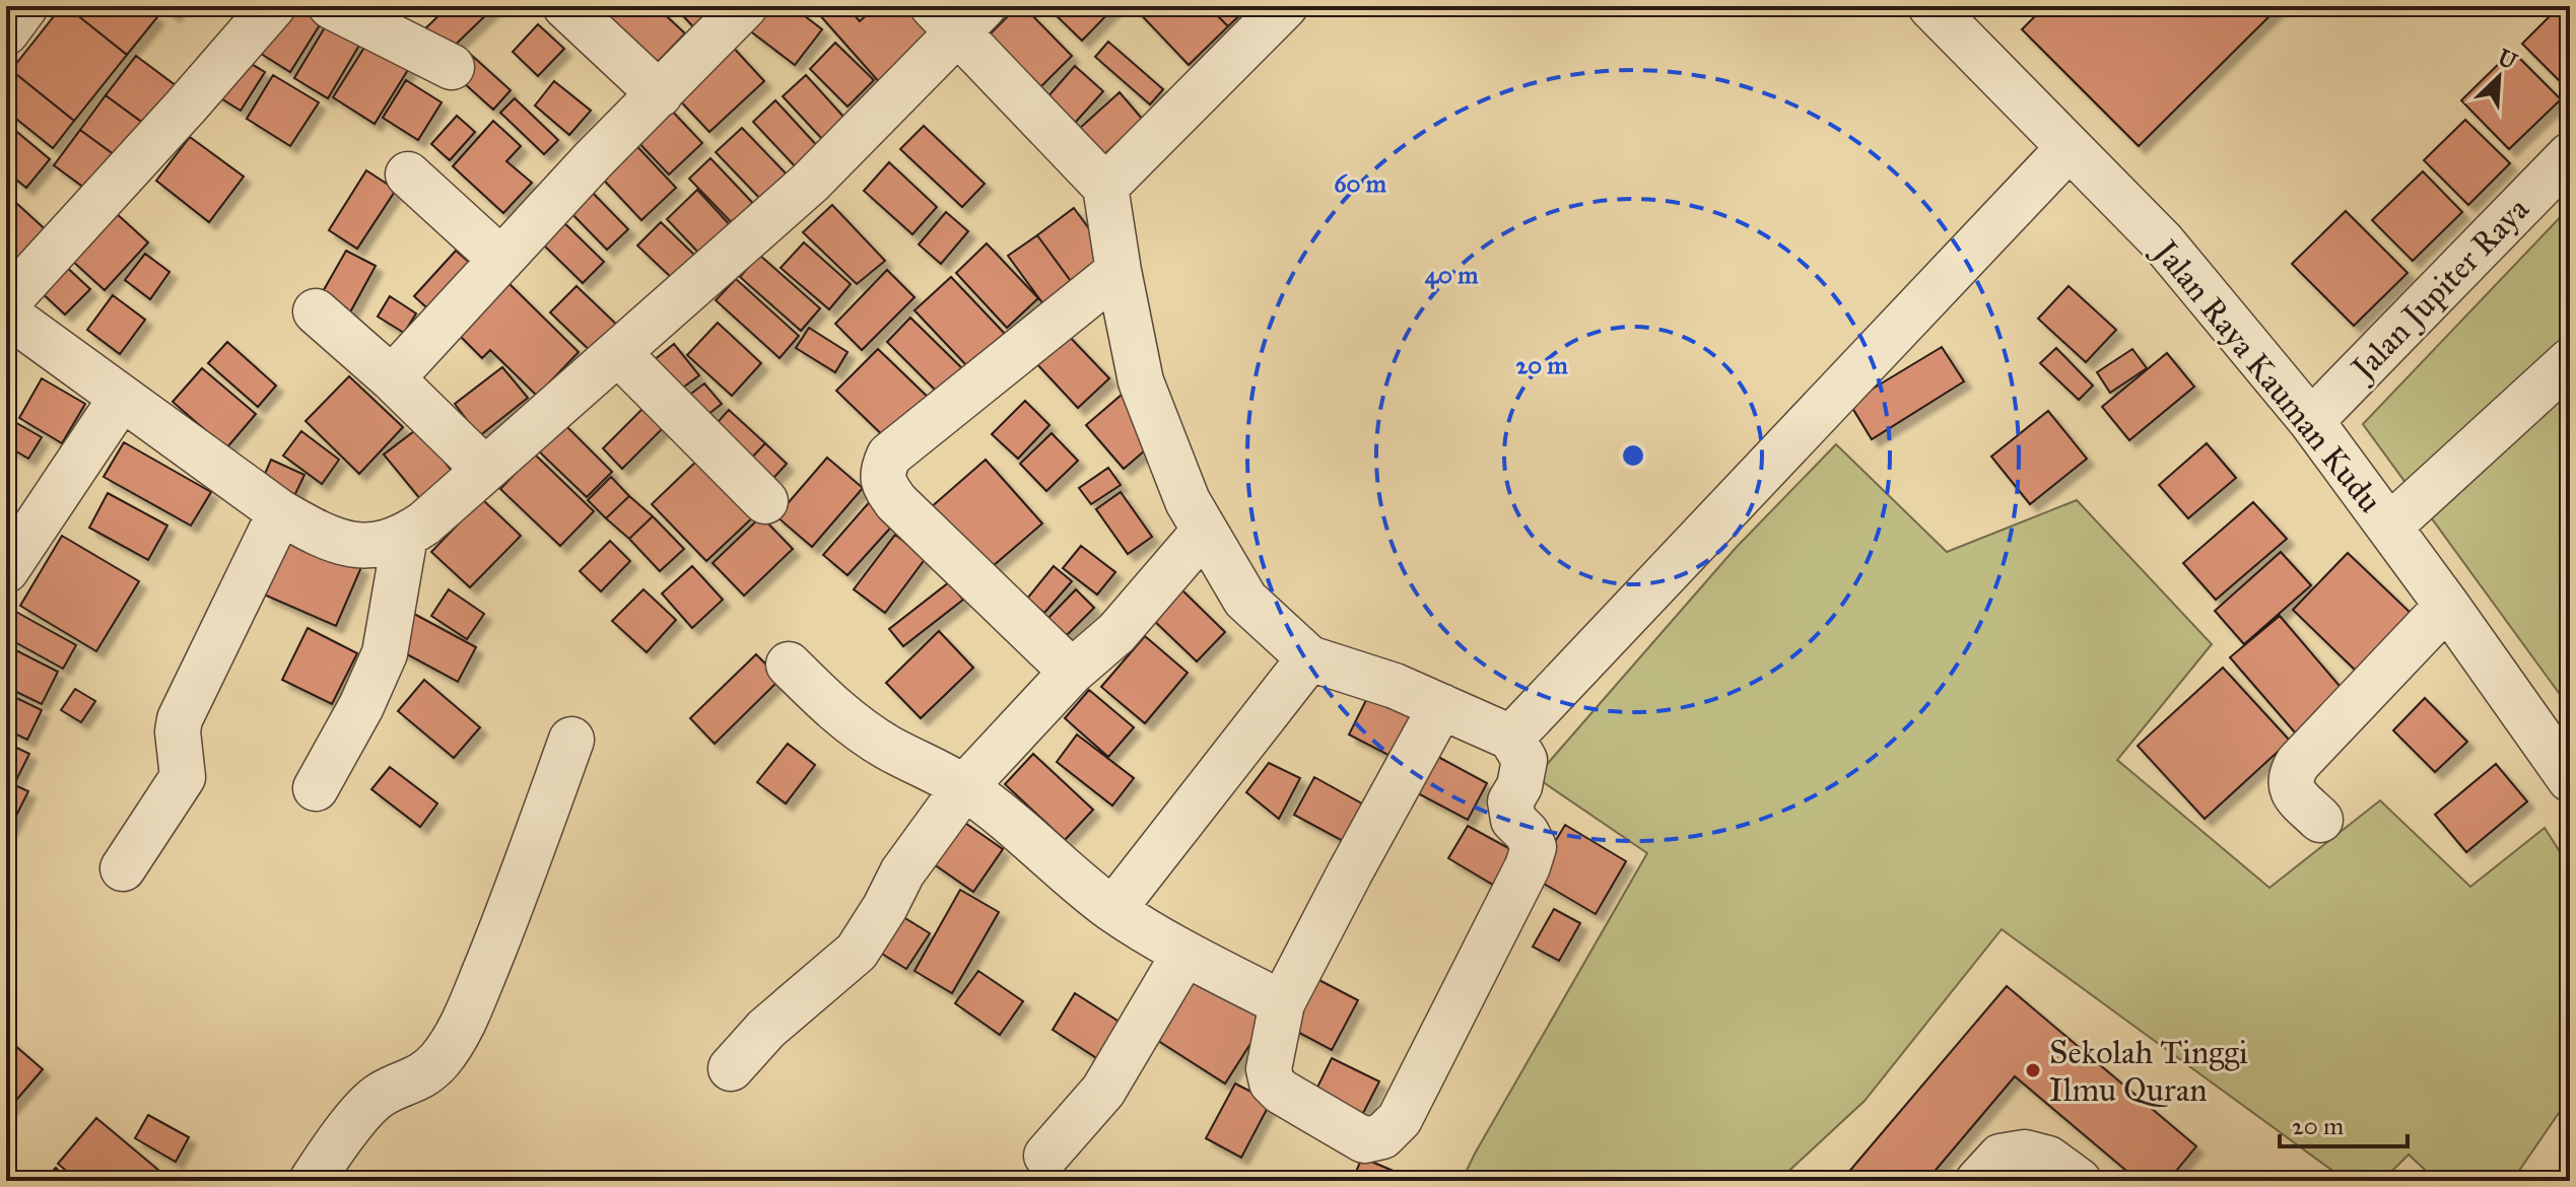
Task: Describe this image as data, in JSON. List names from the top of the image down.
{
  "streets": {
    "street": ["Jalan Jupiter Raya", "Jalan Raya Kauman Kudu"]
  },
  "crossings": [
    ["Jalan Jupiter Raya", "Jalan Raya Kauman Kudu"]
  ],
  "places": ["Sekolah Tinggi Ilmu Quran"],
  "scale_bar": "20 m",
  "north": "top right",
  "rings": ["60 m", "40 m", "20 m"]
}
